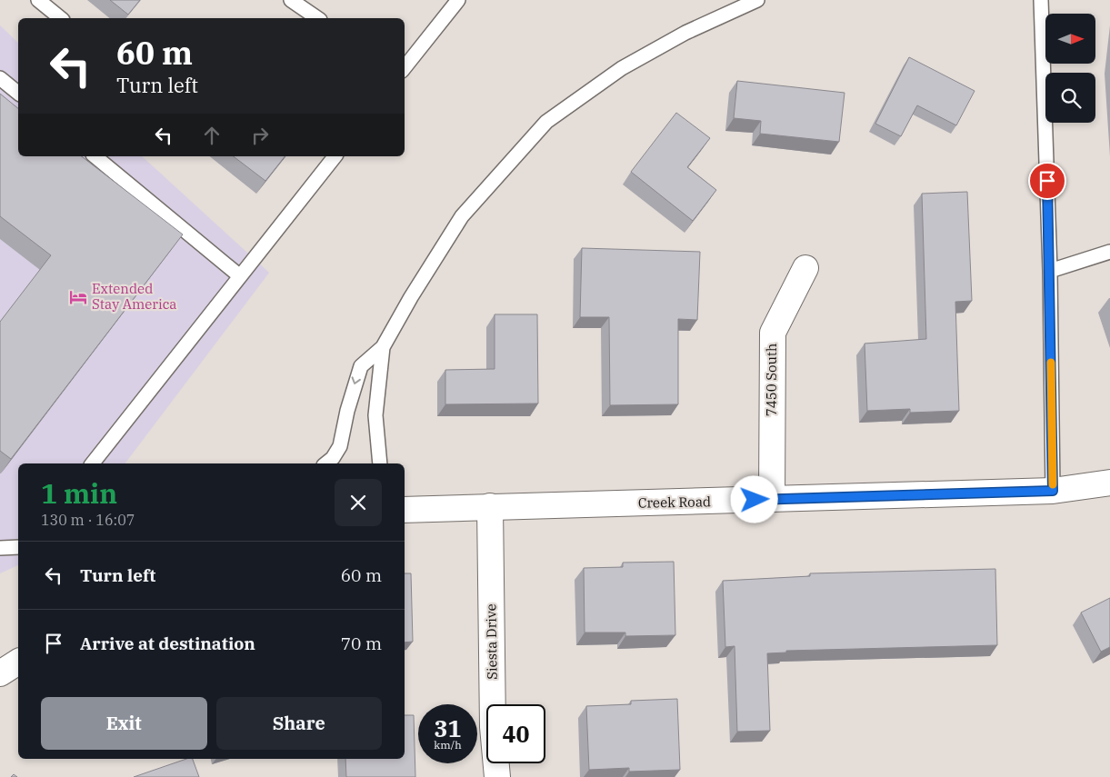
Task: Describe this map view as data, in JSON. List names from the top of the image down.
{
  "streets": {
    "street": ["7450 South", "Creek Road", "Siesta Drive"]
  },
  "crossings": [
    ["7450 South", "Creek Road"],
    ["Creek Road", "Siesta Drive"]
  ],
  "places": {
    "hotel": ["Extended Stay America"]
  },
  "north": "right",
  "page": {
    "turn": ["60 m", "Turn left"],
    "heading": ["1 min", "130 m · 16:07"],
    "list": [
      {
        "name": "Turn left",
        "value": "60 m"
      },
      {
        "name": "Arrive at destination",
        "value": "70 m"
      }
    ],
    "buttons": ["Exit", "Share"],
    "speed": "31 km/h",
    "limit": "40"
  }
}
